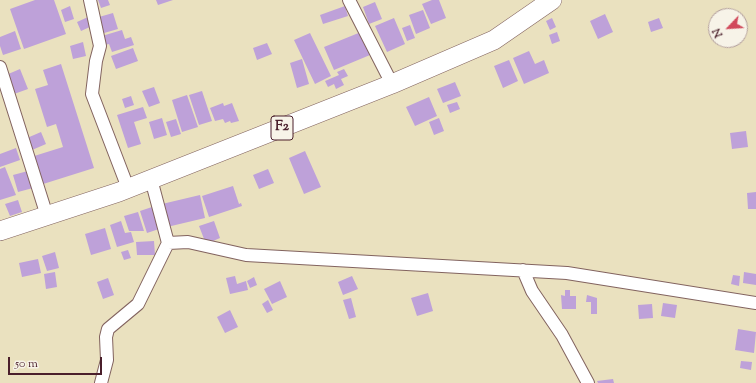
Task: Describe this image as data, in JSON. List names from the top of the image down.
{
  "streets": {
    "main road": ["F2"]
  },
  "scale_bar": "50 m",
  "north": "bottom left"
}
